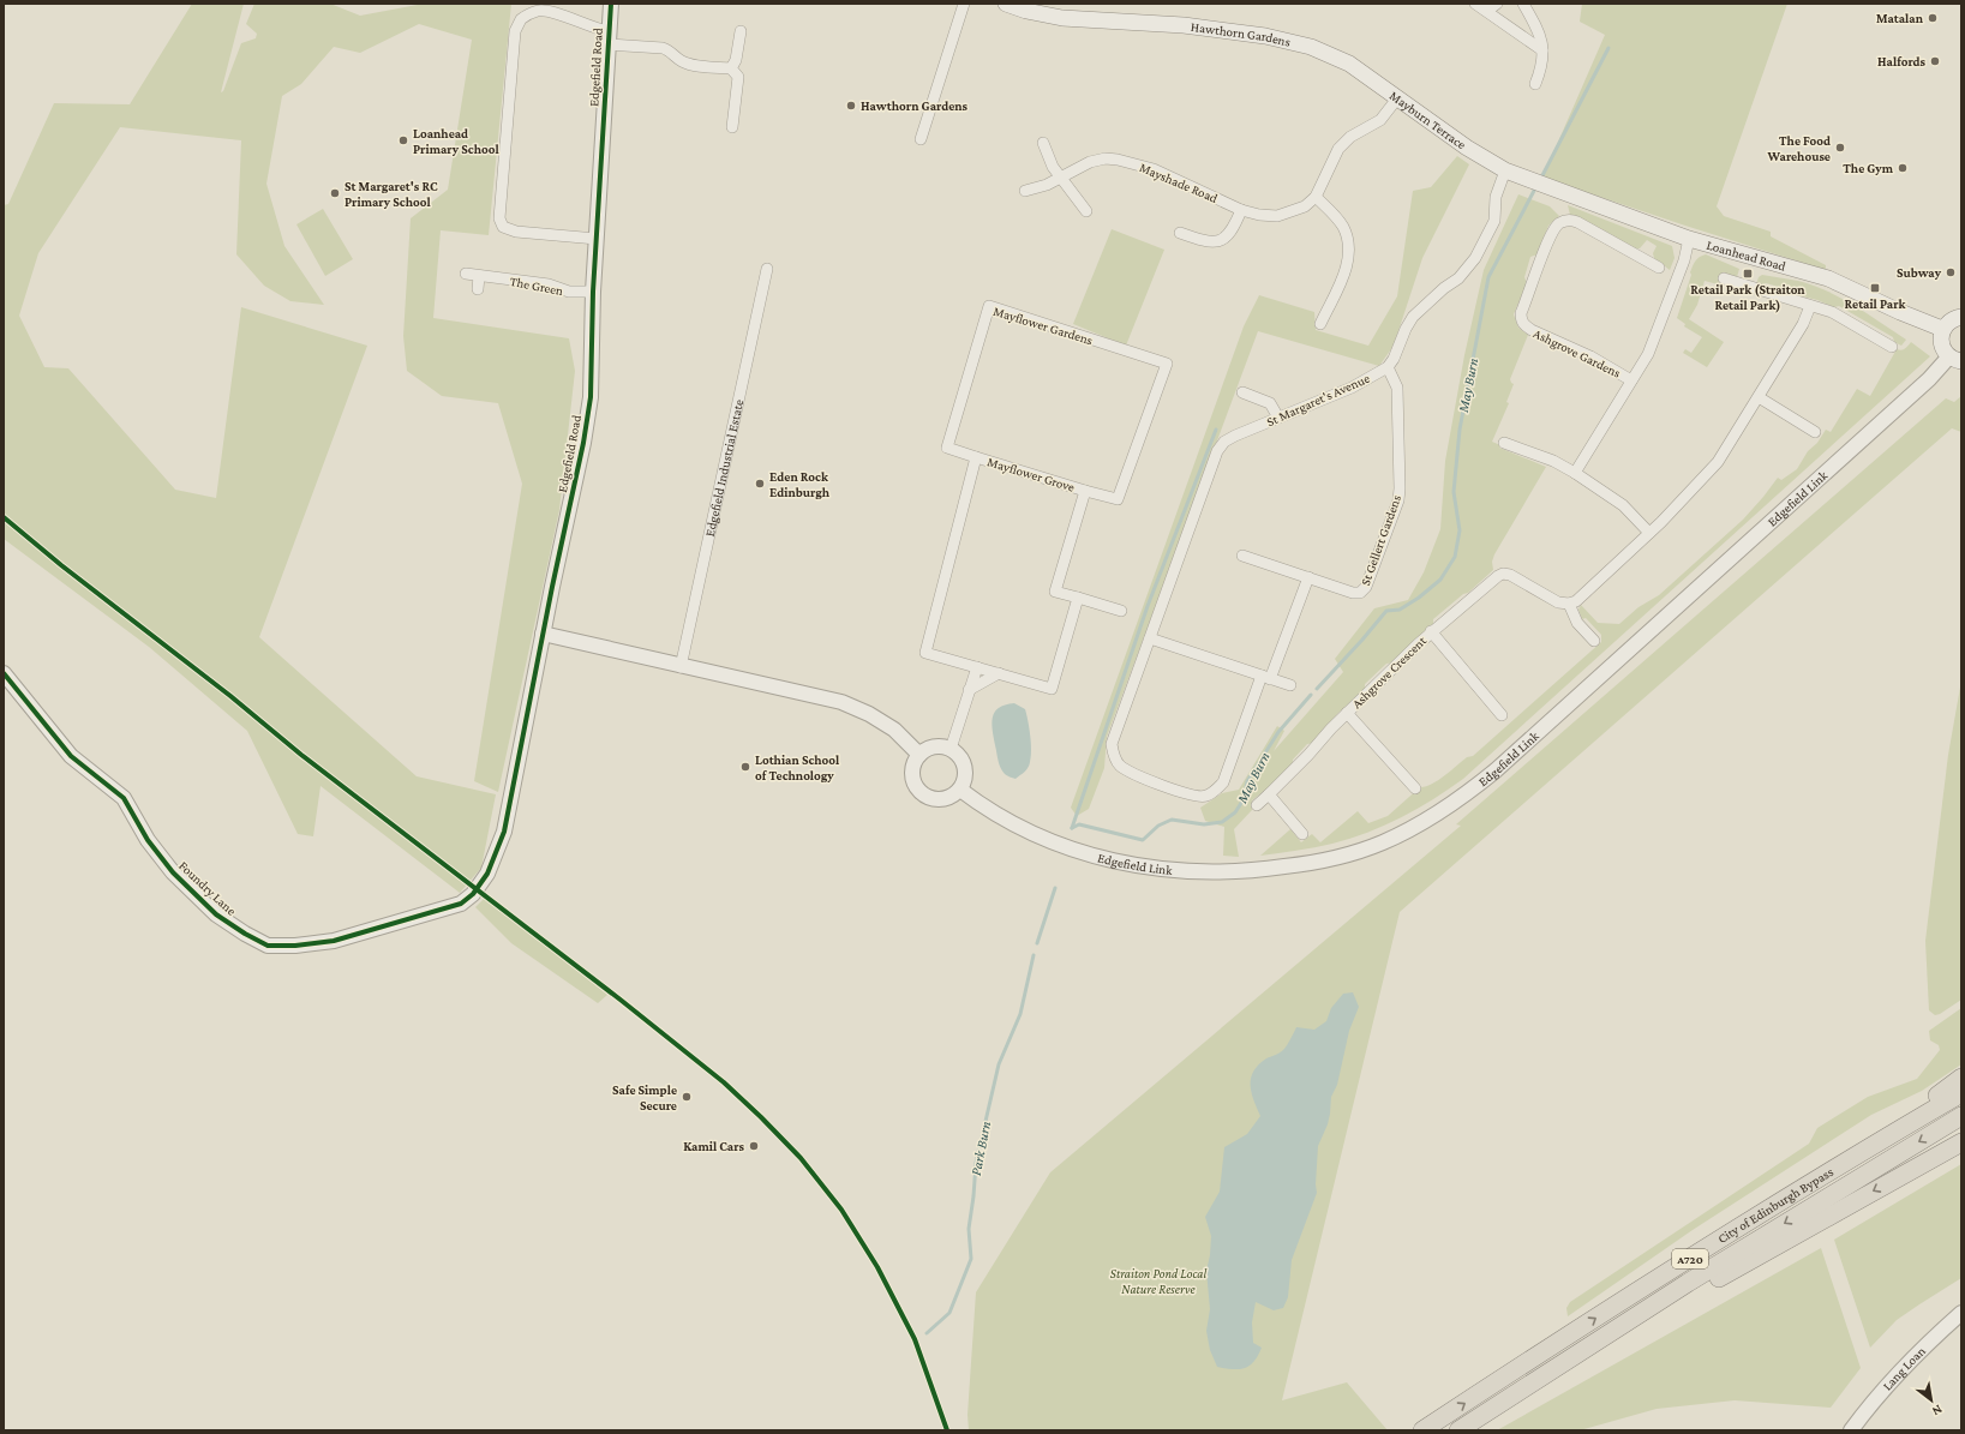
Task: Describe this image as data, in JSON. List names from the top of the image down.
{
  "streets": {
    "highway": ["City of Edinburgh Bypass", "A720"],
    "main road": ["Hawthorn Gardens", "Mayburn Terrace", "Loanhead Road"],
    "street": [
      "Edgefield Road",
      "Mayshade Road",
      "The Green",
      "Mayflower Gardens",
      "Ashgrove Gardens",
      "St Margaret's Avenue",
      "Edgefield Industrial Estate",
      "Mayflower Grove",
      "Edgefield Link",
      "St Gellert Gardens",
      "Ashgrove Crescent",
      "Foundry Lane",
      "Lang Loan"
    ]
  },
  "crossings": [
    ["Hawthorn Gardens", "Mayburn Terrace"],
    ["Edgefield Road", "The Green"],
    ["Edgefield Road", "Foundry Lane"],
    ["Mayburn Terrace", "Loanhead Road"],
    ["Loanhead Road", "Ashgrove Gardens"],
    ["Mayflower Gardens", "Mayflower Grove"],
    ["St Margaret's Avenue", "St Gellert Gardens"]
  ],
  "water": ["May Burn", "Park Burn"],
  "parks": ["Straiton Pond Local Nature Reserve"],
  "places": {
    "other": [
      "Matalan",
      "Halfords",
      "Hawthorn Gardens",
      "Loanhead Primary School",
      "The Food Warehouse",
      "The Gym",
      "St Margaret's RC Primary School",
      "Subway",
      "Eden Rock Edinburgh",
      "Lothian School of Technology",
      "Safe Simple Secure",
      "Kamil Cars"
    ],
    "transit": ["Retail Park (Straiton Retail Park)", "Retail Park"]
  },
  "north": "bottom right"
}
